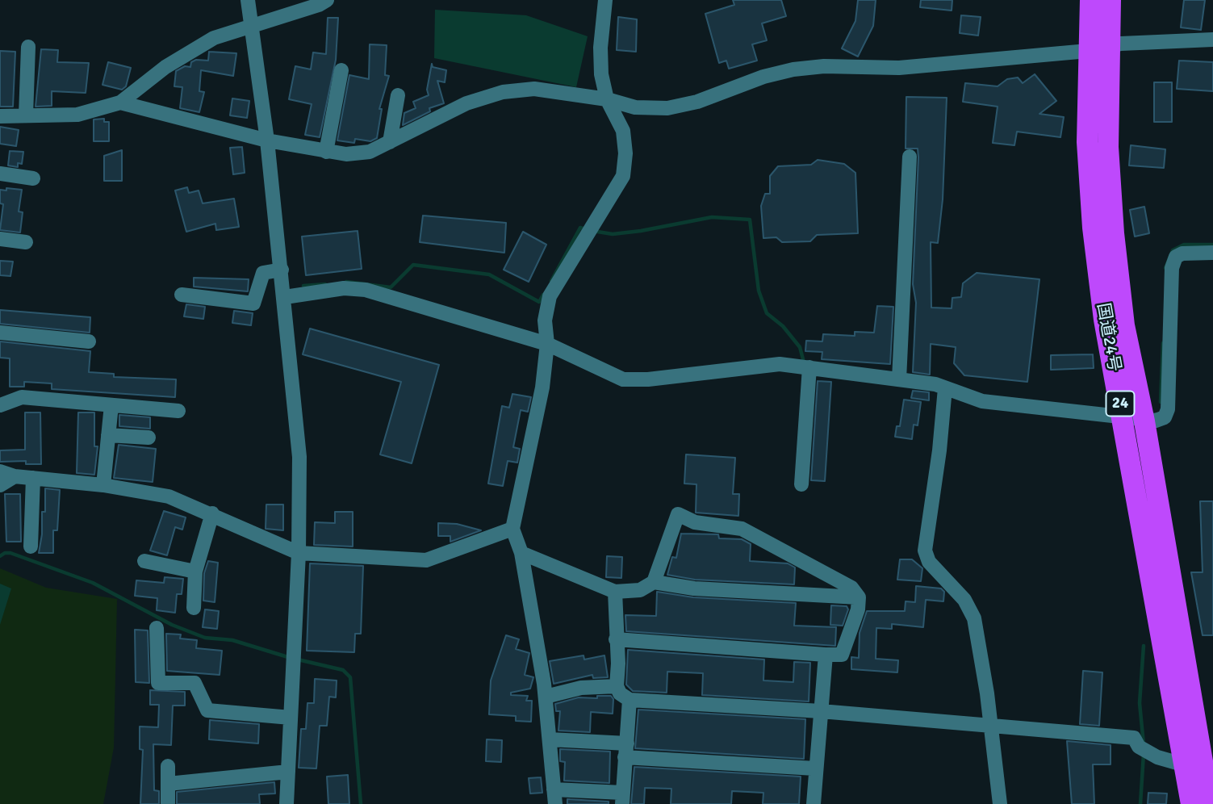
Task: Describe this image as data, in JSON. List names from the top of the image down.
{
  "streets": {
    "highway": ["国道24号", "24"]
  }
}
